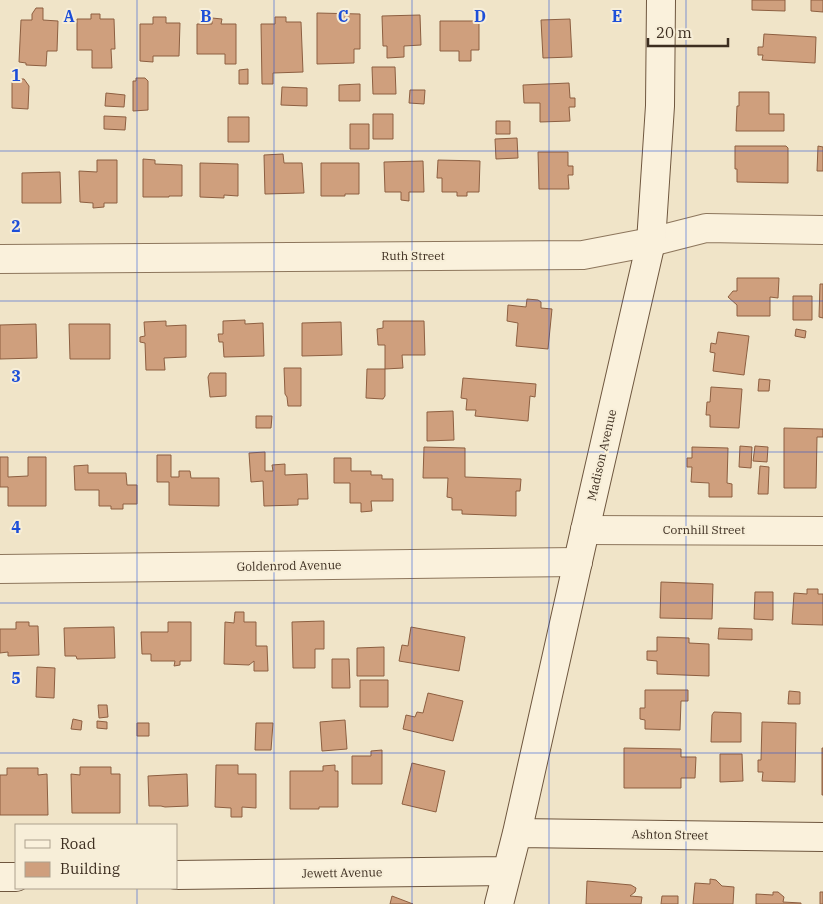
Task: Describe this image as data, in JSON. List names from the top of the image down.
{
  "streets": {
    "street": [
      "Ruth Street",
      "Madison Avenue",
      "Cornhill Street",
      "Goldenrod Avenue",
      "Ashton Street",
      "Jewett Avenue"
    ]
  },
  "crossings": [
    ["Ruth Street", "Madison Avenue"],
    ["Madison Avenue", "Cornhill Street"],
    ["Madison Avenue", "Goldenrod Avenue"],
    ["Madison Avenue", "Ashton Street"],
    ["Madison Avenue", "Jewett Avenue"]
  ],
  "legend": ["Road", "Building"],
  "scale_bar": "20 m",
  "grid": {
    "columns": [
      "A",
      "B",
      "C",
      "D",
      "E"
    ],
    "rows": [
      "1",
      "2",
      "3",
      "4",
      "5"
    ]
  }
}
